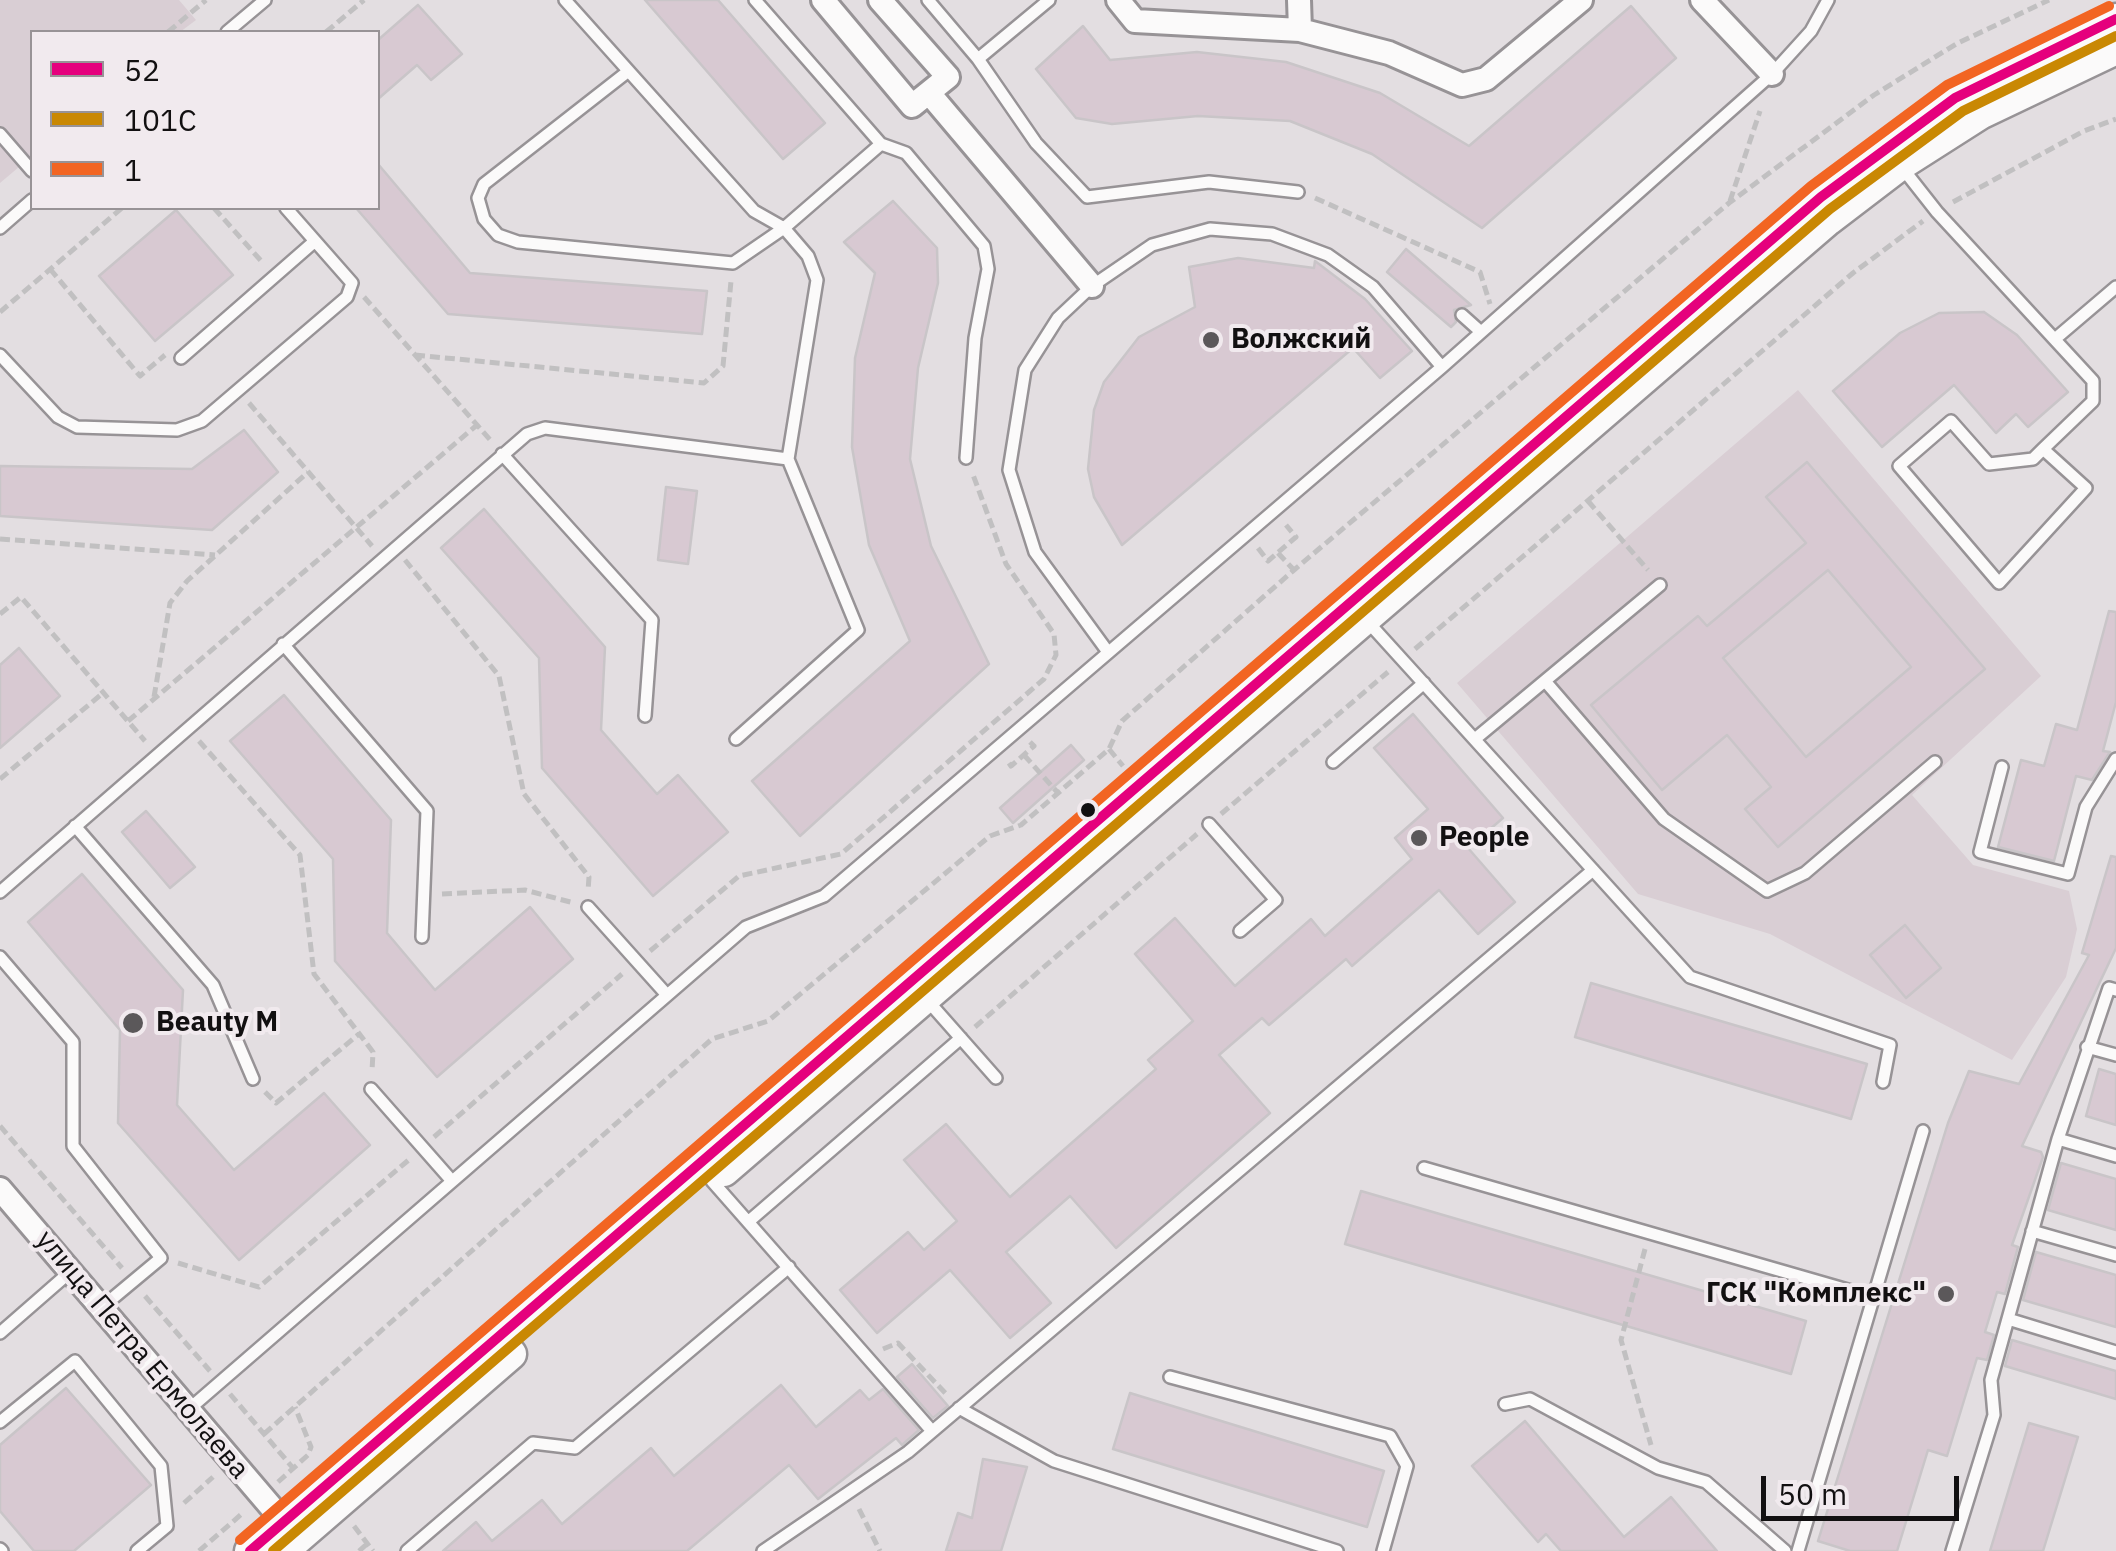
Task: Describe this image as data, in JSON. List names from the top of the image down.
{
  "streets": {
    "street": ["улица Петра Ермолаева"]
  },
  "places": [
    "Волжский",
    "People",
    "Beauty M",
    "ГСК \"Комплекс\""
  ],
  "lines": ["transit line 1", "transit line 52", "transit line 101С"],
  "legend": ["52", "101С", "1"],
  "scale_bar": "50 m"
}
